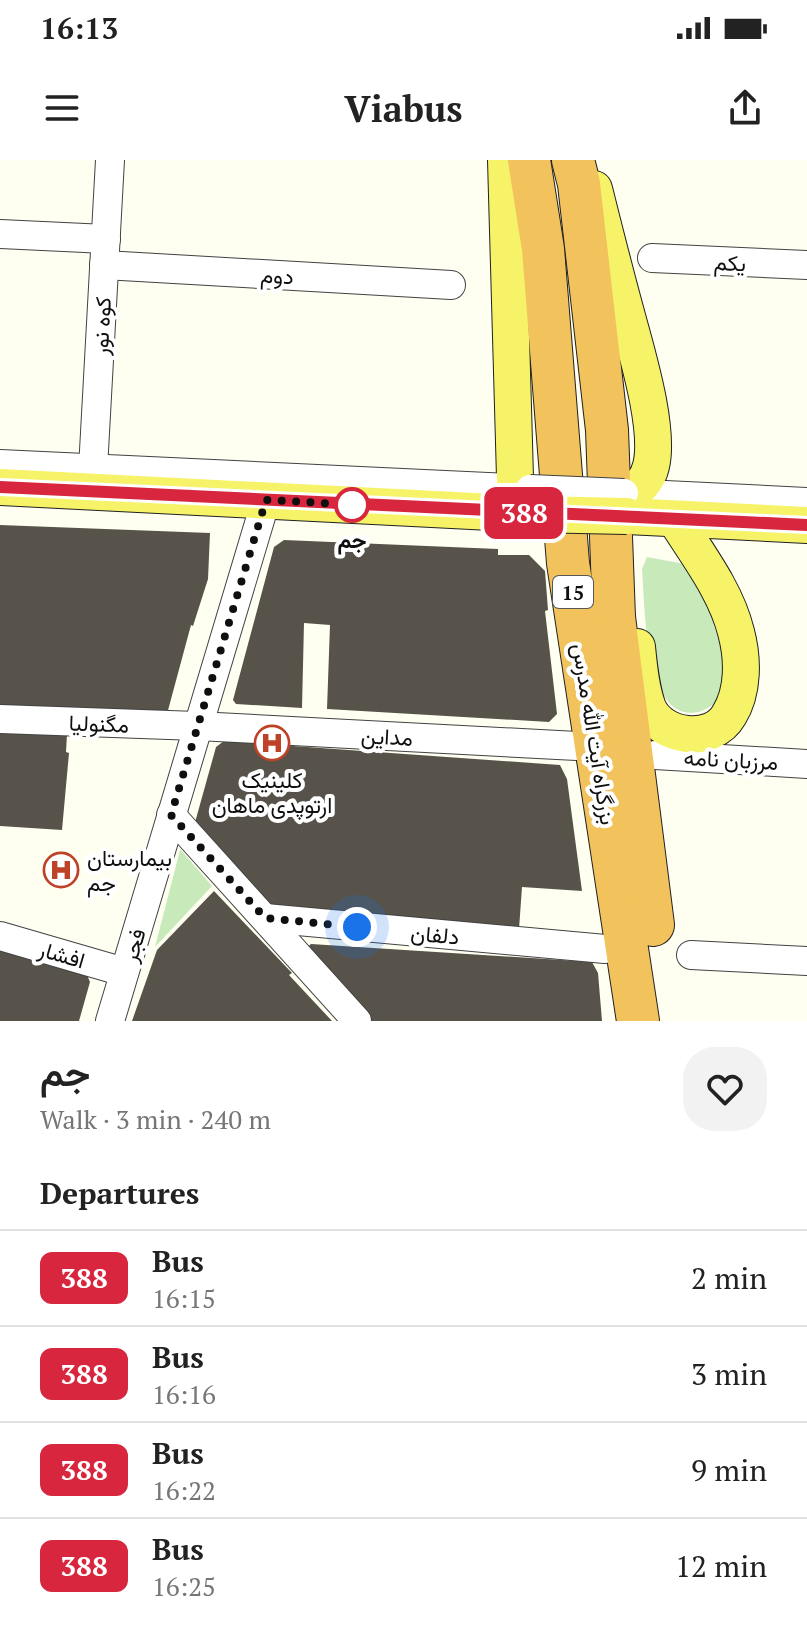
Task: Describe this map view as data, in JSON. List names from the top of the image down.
{
  "streets": {
    "highway": ["15", "بزرگراه آیت الله مدرس"],
    "street": [
      "یکم",
      "دوم",
      "کوه نور",
      "مگنولیا",
      "مداین",
      "مرزبان نامه",
      "دلفان",
      "فجر",
      "افشار"
    ]
  },
  "crossings": [
    ["دوم", "کوه نور"],
    ["مگنولیا", "مداین"],
    ["مگنولیا", "فجر"],
    ["مداین", "فجر"],
    ["فجر", "افشار"]
  ],
  "places": {
    "other": ["جم"],
    "hospital": ["کلینیک ارتوپدی ماهان", "بیمارستان جم"]
  },
  "lines": ["bus line 388"],
  "page": {
    "status": "16:13",
    "header": "Viabus",
    "on_map": "388",
    "heading": [
      ["جم", "Walk · 3 min · 240 m"],
      "Departures"
    ],
    "list": [
      {
        "mark": "388",
        "name": "Bus",
        "note": "16:15",
        "value": "2 min"
      },
      {
        "mark": "388",
        "name": "Bus",
        "note": "16:16",
        "value": "3 min"
      },
      {
        "mark": "388",
        "name": "Bus",
        "note": "16:22",
        "value": "9 min"
      },
      {
        "mark": "388",
        "name": "Bus",
        "note": "16:25",
        "value": "12 min"
      }
    ]
  }
}
